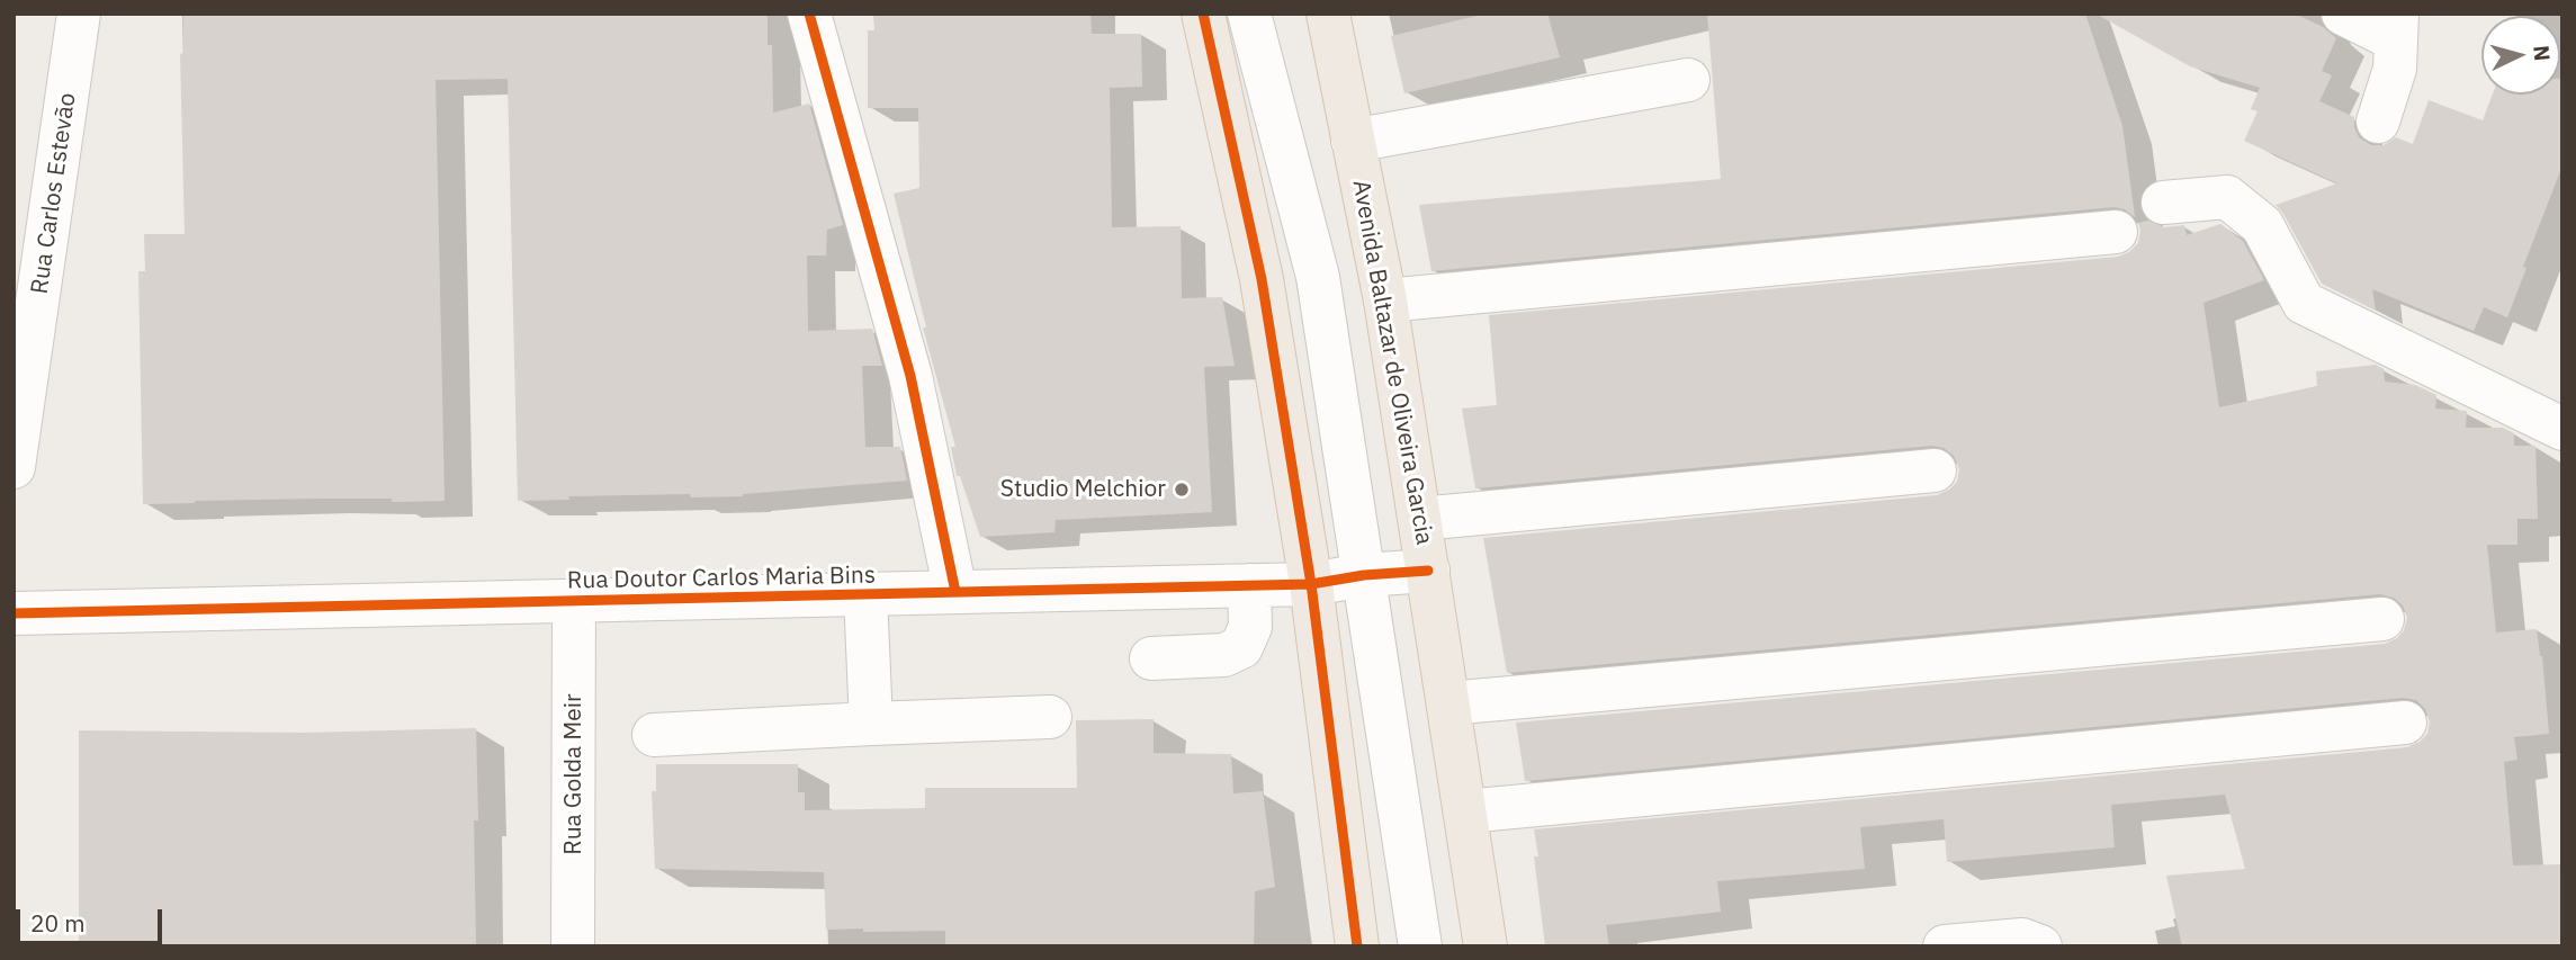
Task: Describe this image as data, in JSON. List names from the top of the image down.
{
  "streets": {
    "main road": ["Avenida Baltazar de Oliveira Garcia"],
    "street": ["Rua Carlos Estevão", "Rua Doutor Carlos Maria Bins", "Rua Golda Meir"]
  },
  "crossings": [
    ["Avenida Baltazar de Oliveira Garcia", "Rua Doutor Carlos Maria Bins"],
    ["Rua Doutor Carlos Maria Bins", "Rua Golda Meir"]
  ],
  "places": ["Studio Melchior"],
  "scale_bar": "20 m",
  "north": "right"
}
